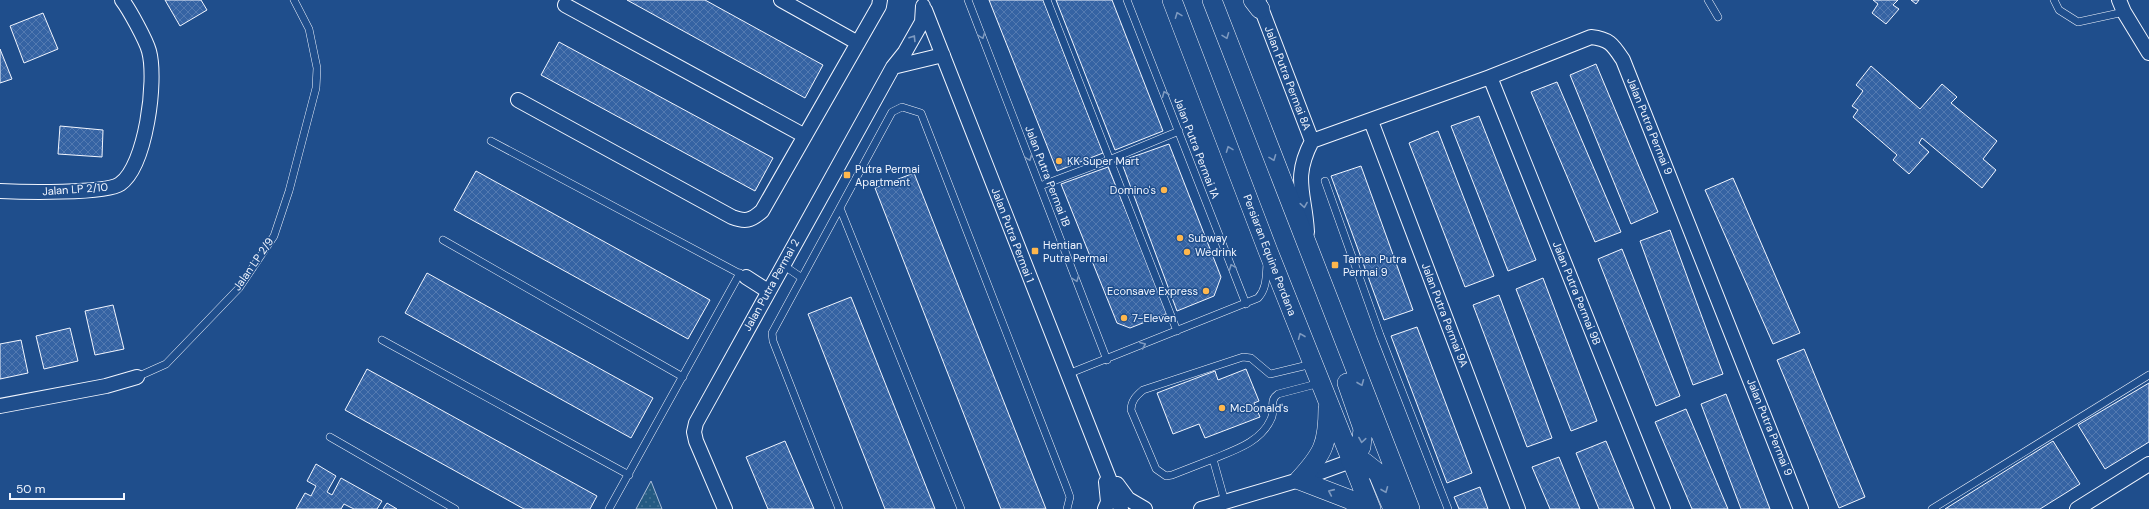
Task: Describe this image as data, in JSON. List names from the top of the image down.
{
  "streets": {
    "street": [
      "Jalan Putra Permai 8A",
      "Jalan Putra Permai 9",
      "Jalan LP 2/10",
      "Jalan Putra Permai 1",
      "Persiaran Equine Perdana",
      "Jalan LP 2/9",
      "Jalan Putra Permai 2",
      "Jalan Putra Permai 9B",
      "Jalan Putra Permai 9A"
    ],
    "lane": ["Jalan Putra Permai 1A", "Jalan Putra Permai 1B"]
  },
  "crossings": [
    ["Jalan Putra Permai 8A", "Jalan Putra Permai 9"],
    ["Jalan Putra Permai 9", "Jalan Putra Permai 9B"],
    ["Jalan Putra Permai 9", "Jalan Putra Permai 9A"],
    ["Jalan Putra Permai 1", "Jalan Putra Permai 2"]
  ],
  "one_way": ["Jalan Putra Permai 1A", "Jalan Putra Permai 1B"],
  "places": {
    "other": [
      "KK Super Mart",
      "Domino's",
      "Subway",
      "Wedrink",
      "Econsave Express",
      "7-Eleven",
      "McDonald's"
    ],
    "transit": ["Putra Permai Apartment", "Hentian Putra Permai", "Taman Putra Permai 9"]
  },
  "scale_bar": "50 m"
}
